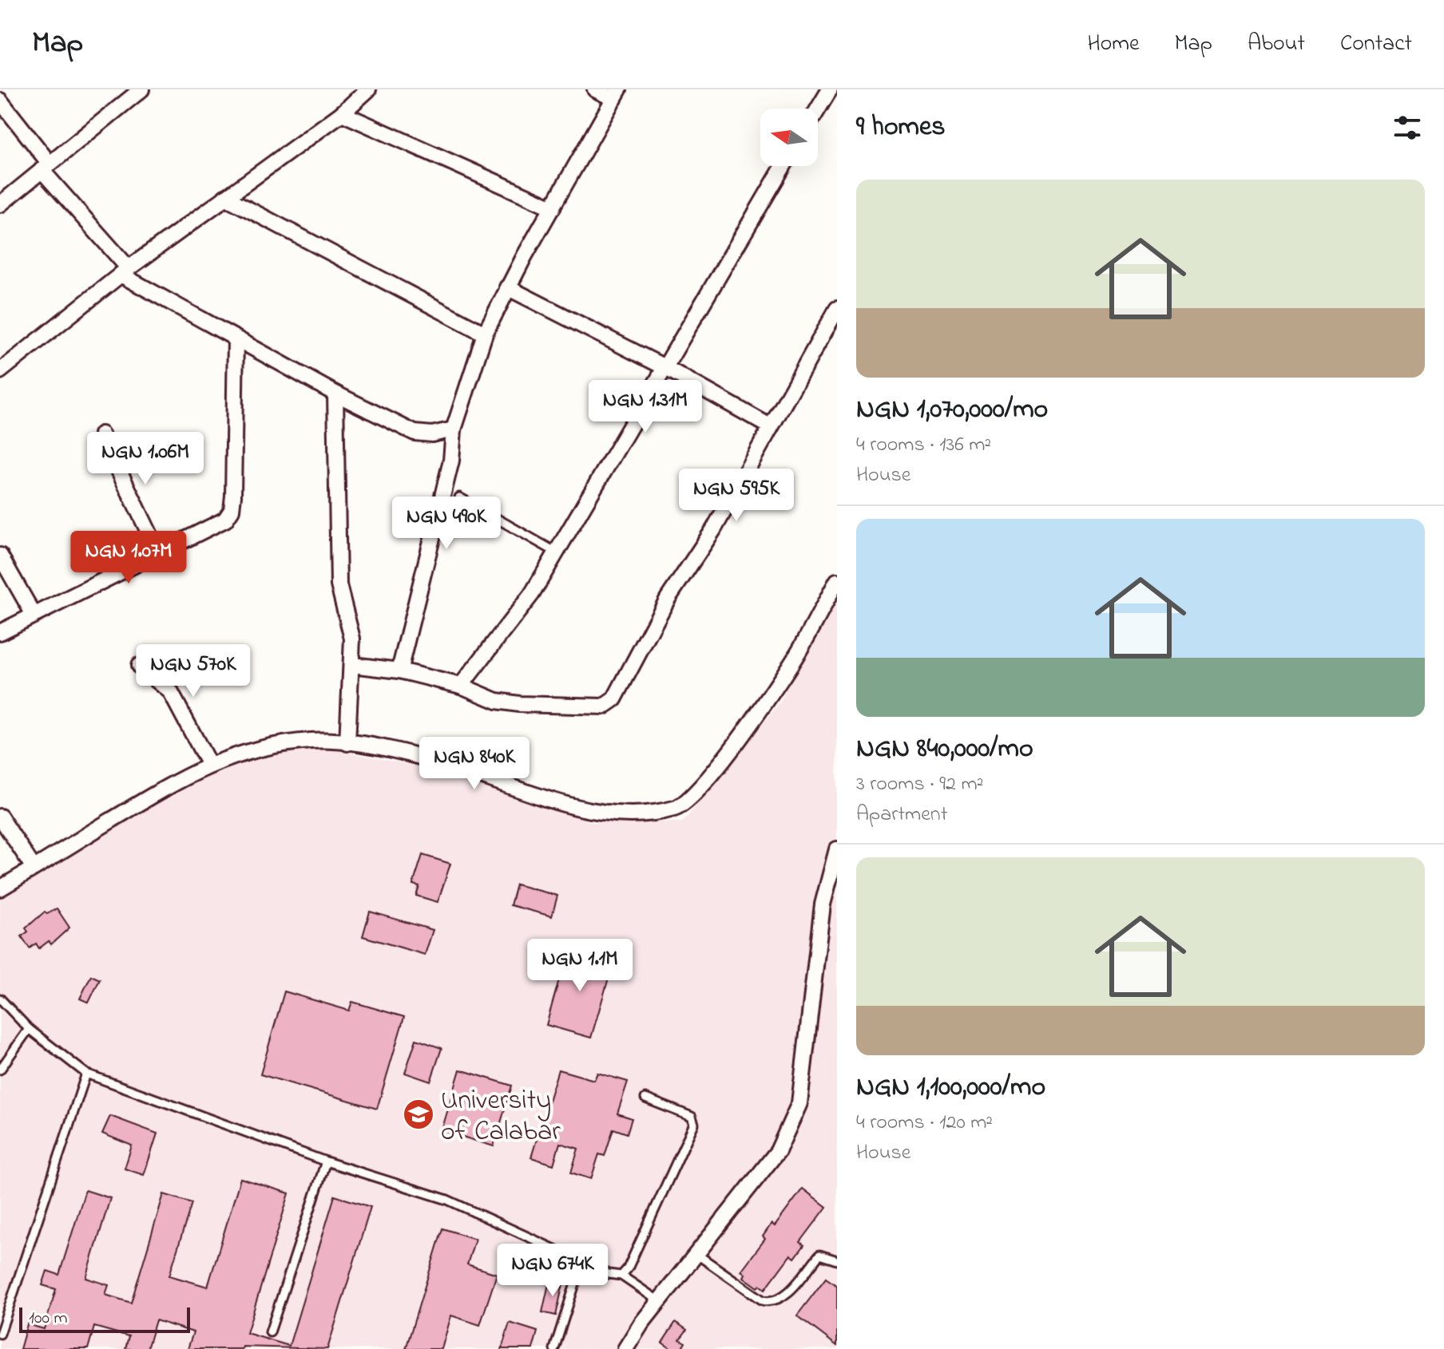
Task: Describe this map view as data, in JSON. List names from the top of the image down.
{
  "places": {
    "school or university": ["University of Calabar"]
  },
  "scale_bar": "100 m",
  "north": "left",
  "page": {
    "header": "Map",
    "nav": [
      "Home",
      "Map",
      "About",
      "Contact"
    ],
    "heading": "9 homes",
    "list": [
      {
        "name": "NGN 1,070,000/mo",
        "note": "4 rooms · 136 m² · House"
      },
      {
        "name": "NGN 840,000/mo",
        "note": "3 rooms · 92 m² · Apartment"
      },
      {
        "name": "NGN 1,100,000/mo",
        "note": "4 rooms · 120 m² · House"
      }
    ],
    "price": [
      "NGN 1.31M",
      "NGN 1.06M",
      "NGN 595K",
      "NGN 490K",
      "NGN 1.07M",
      "NGN 570K",
      "NGN 840K",
      "NGN 1.1M",
      "NGN 674K"
    ],
    "scale": "100 m"
  }
}
